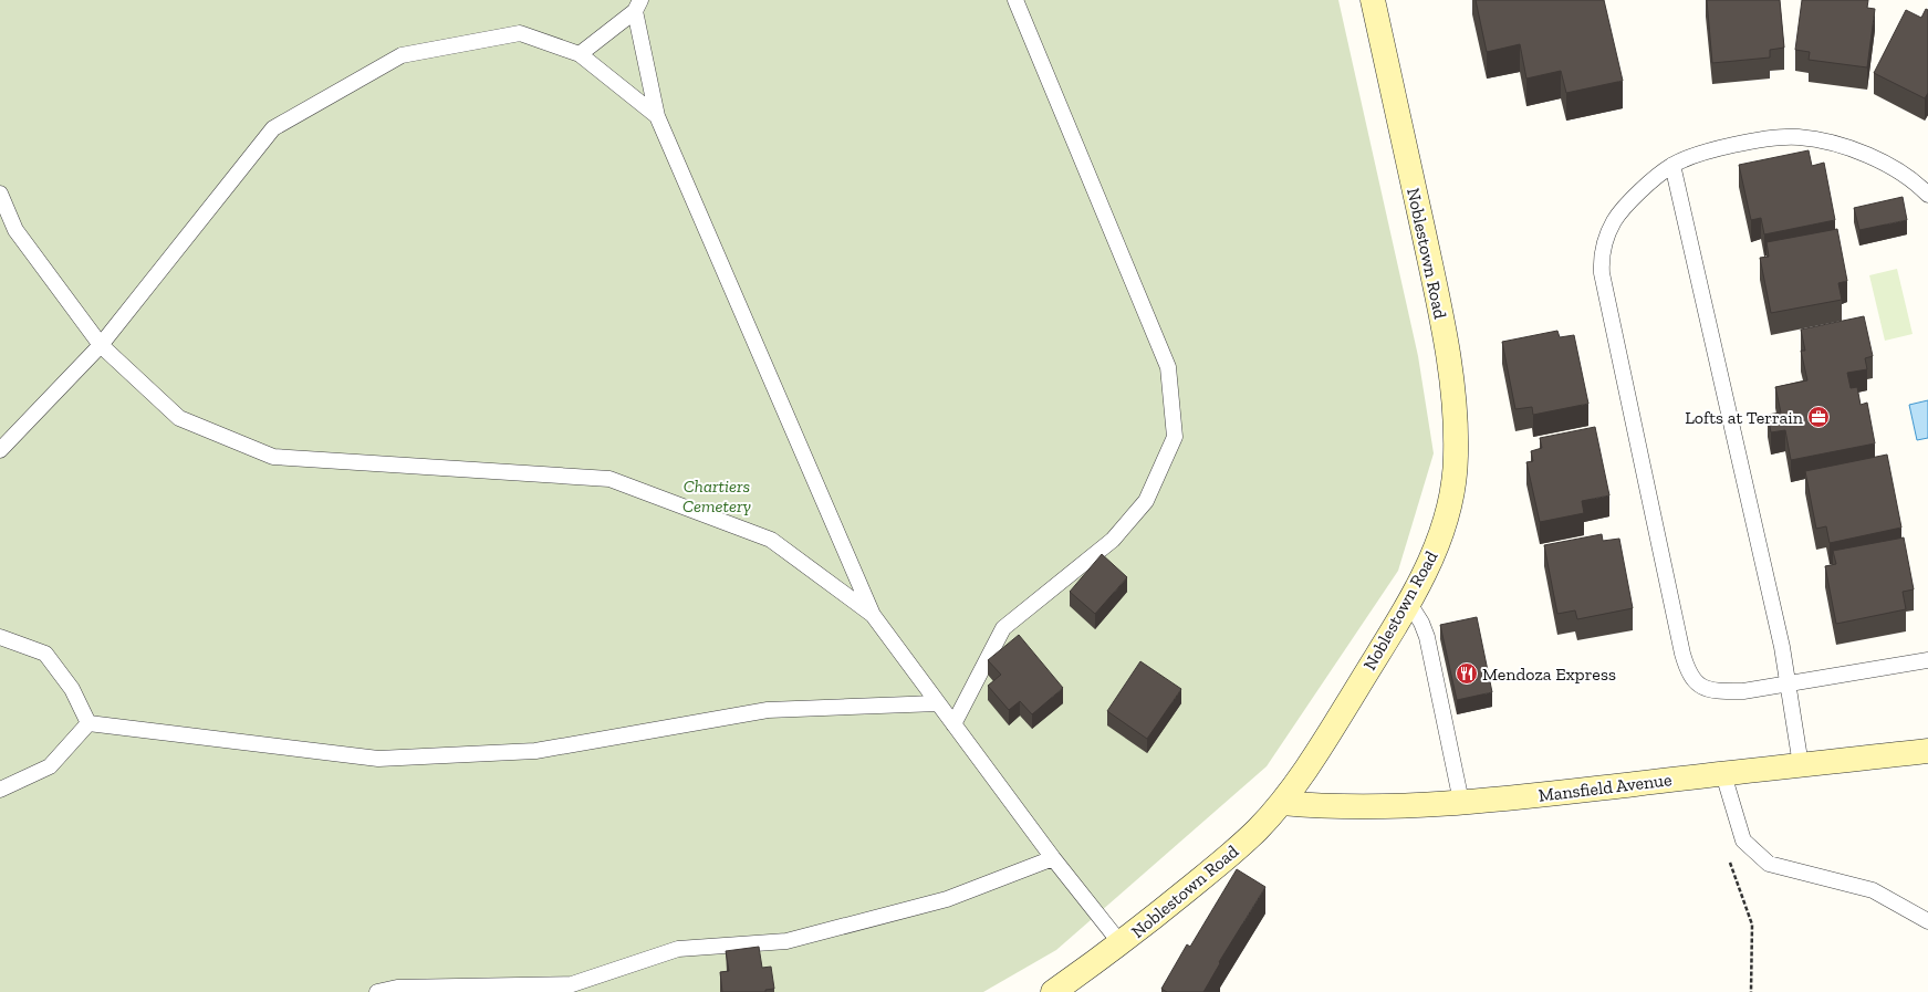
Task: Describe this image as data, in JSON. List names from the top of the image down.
{
  "streets": {
    "main road": ["Noblestown Road", "Mansfield Avenue"]
  },
  "crossings": [
    ["Noblestown Road", "Mansfield Avenue"]
  ],
  "parks": ["Chartiers Cemetery"],
  "places": {
    "office": ["Lofts at Terrain"],
    "restaurant": ["Mendoza Express"]
  }
}
